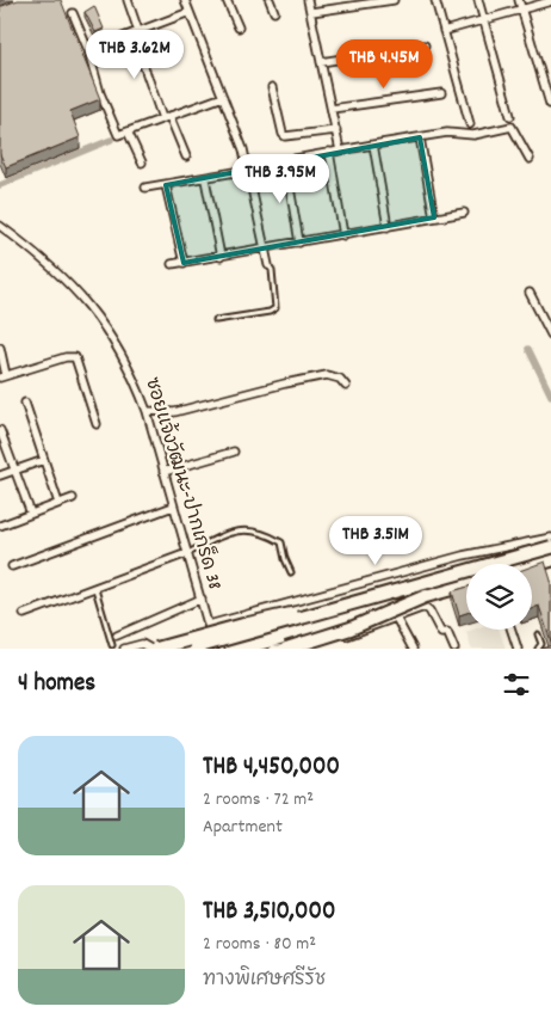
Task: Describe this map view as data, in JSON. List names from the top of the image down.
{
  "streets": {
    "street": ["ซอยแจ้งวัฒนะ-ปากเกร็ด 38"]
  },
  "page": {
    "price": [
      "THB 3.62M",
      "THB 4.45M",
      "THB 3.95M",
      "THB 3.51M"
    ],
    "heading": "4 homes",
    "list": [
      {
        "name": "THB 4,450,000",
        "note": "2 rooms · 72 m² · Apartment"
      },
      {
        "name": "THB 3,510,000",
        "note": "2 rooms · 80 m² · ทางพิเศษศรีรัช"
      }
    ]
  }
}
